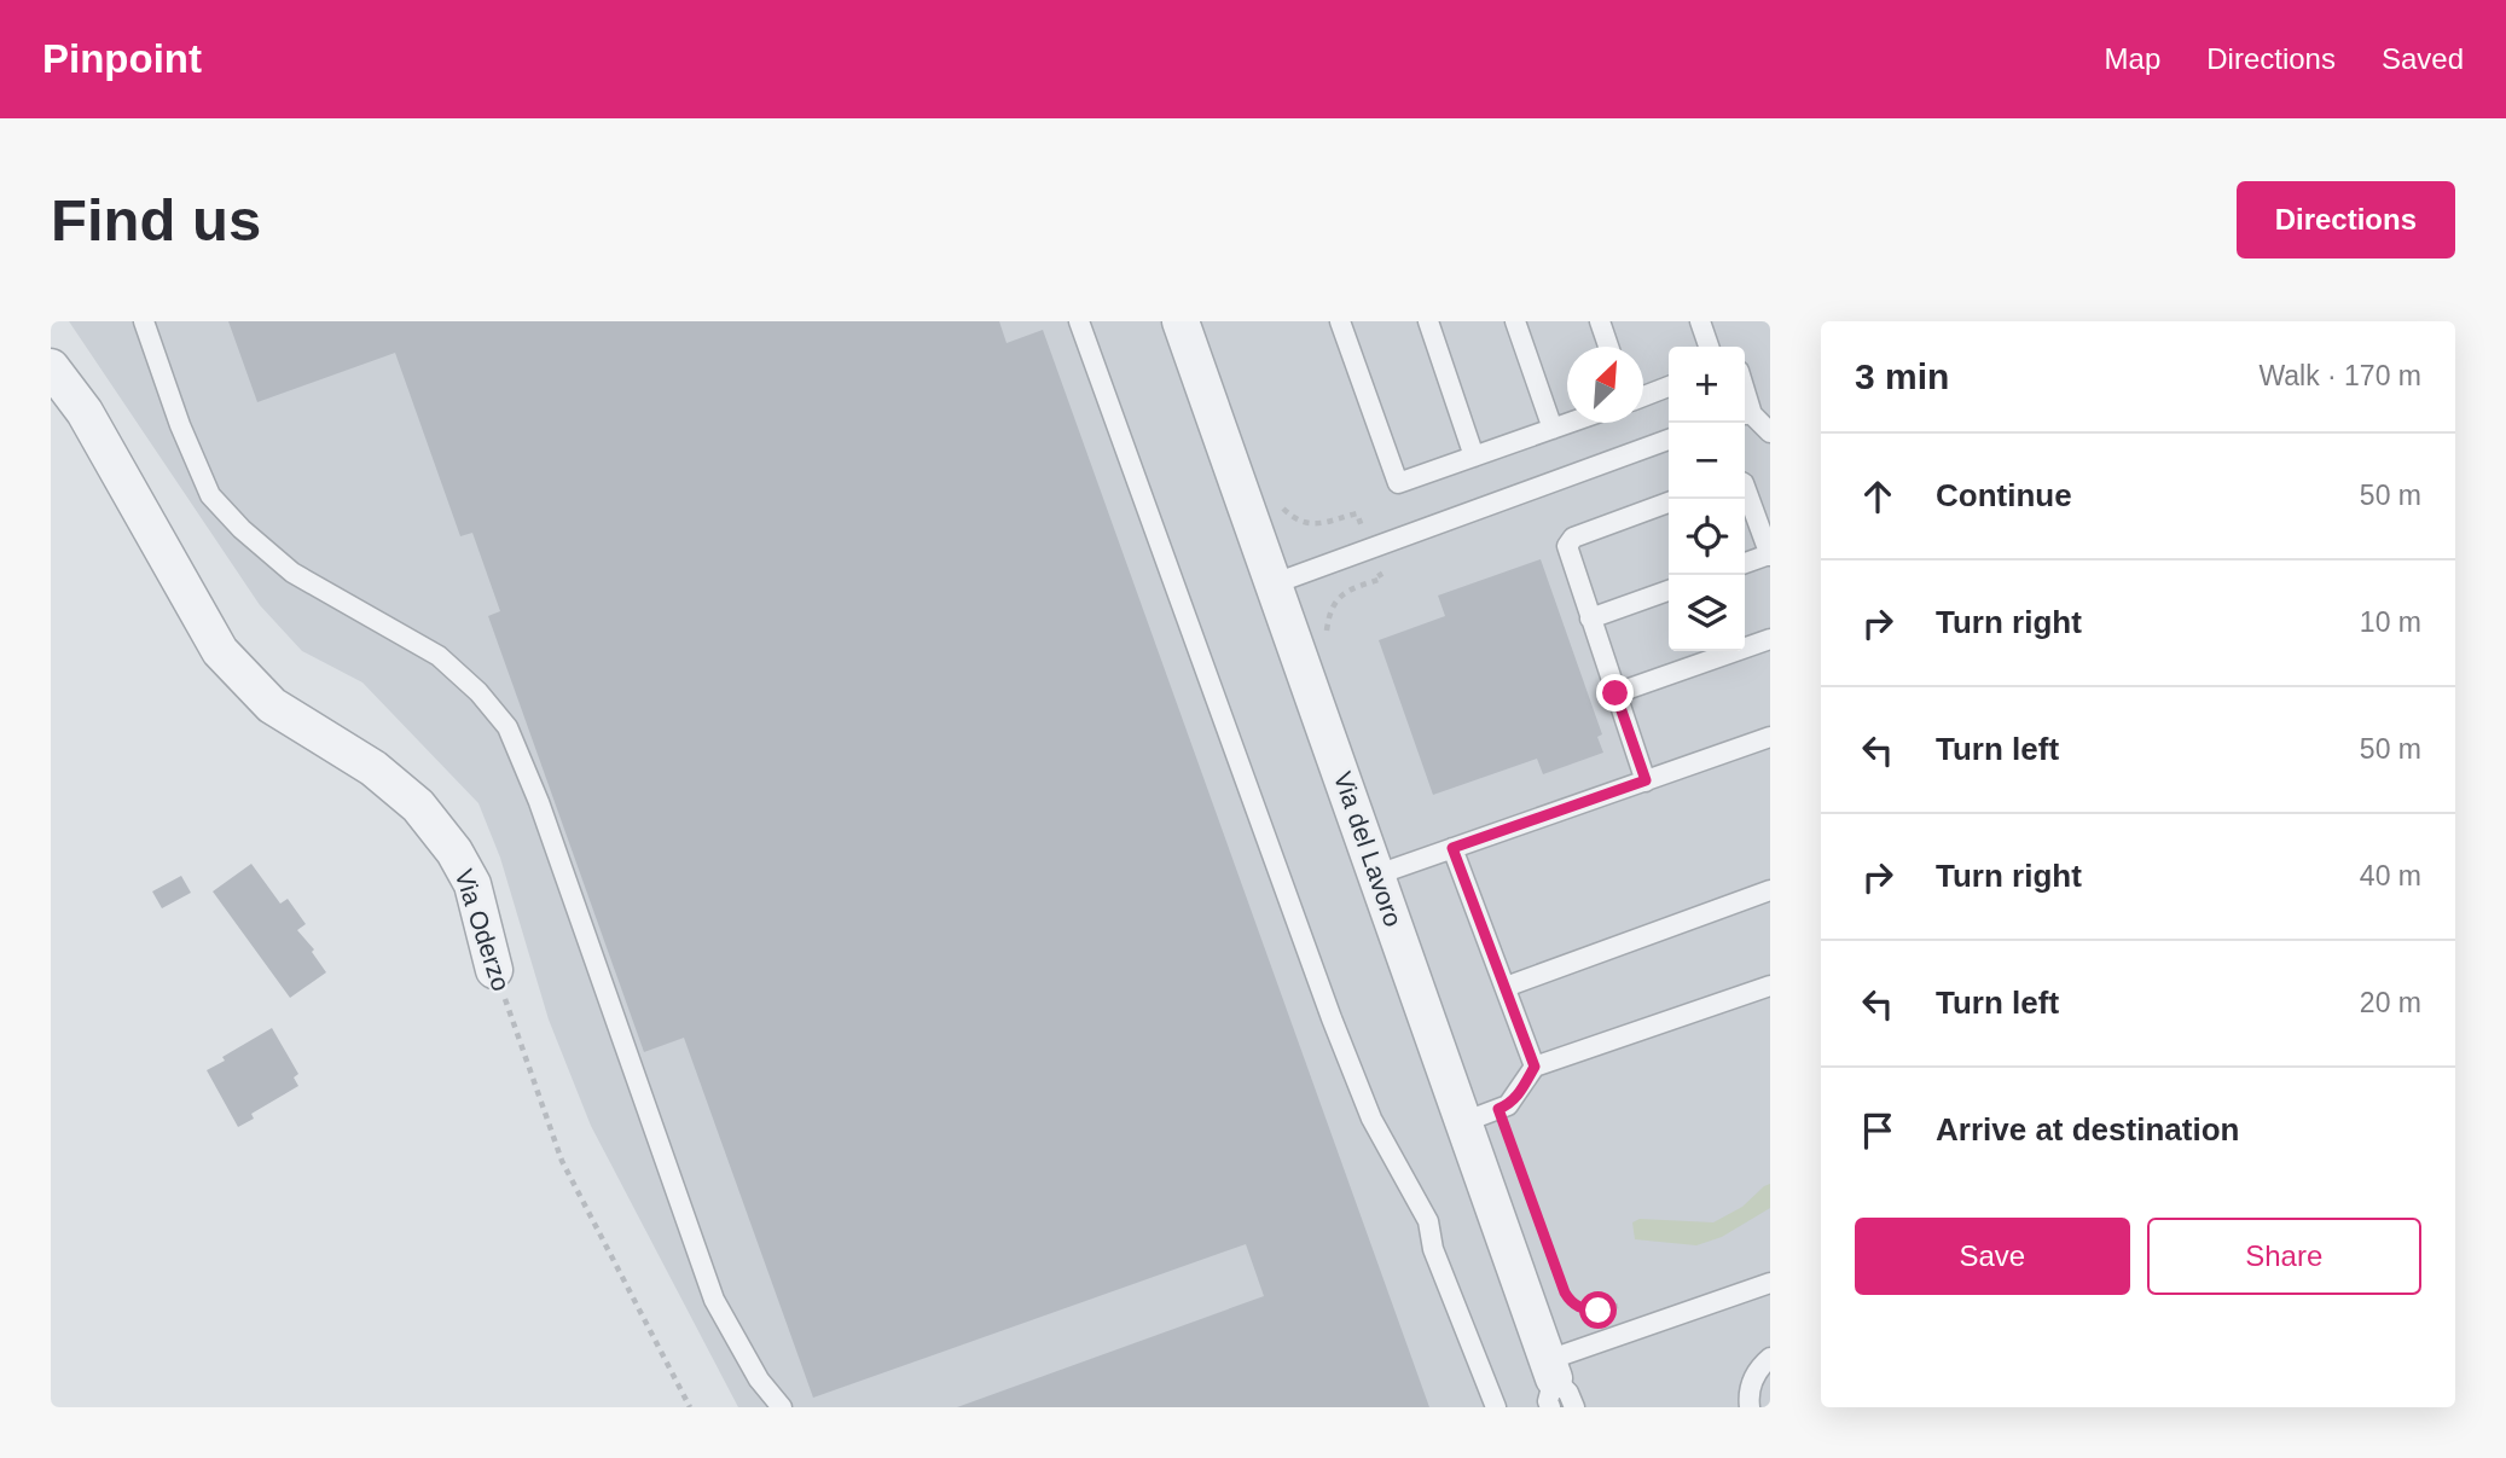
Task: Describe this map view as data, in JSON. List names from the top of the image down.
{
  "streets": {
    "street": ["Via del Lavoro", "Via Oderzo"]
  },
  "north": "top right",
  "page": {
    "header": "Pinpoint",
    "nav": ["Map", "Directions", "Saved"],
    "buttons": [
      "Directions",
      ["Save", "Share"]
    ],
    "title": "Find us",
    "heading": ["3 min", "Walk · 170 m"],
    "map_buttons": ["+", "−"],
    "list": [
      ["Continue", "50 m"],
      ["Turn right", "10 m"],
      ["Turn left", "50 m"],
      ["Turn right", "40 m"],
      ["Turn left", "20 m"],
      "Arrive at destination"
    ]
  }
}
